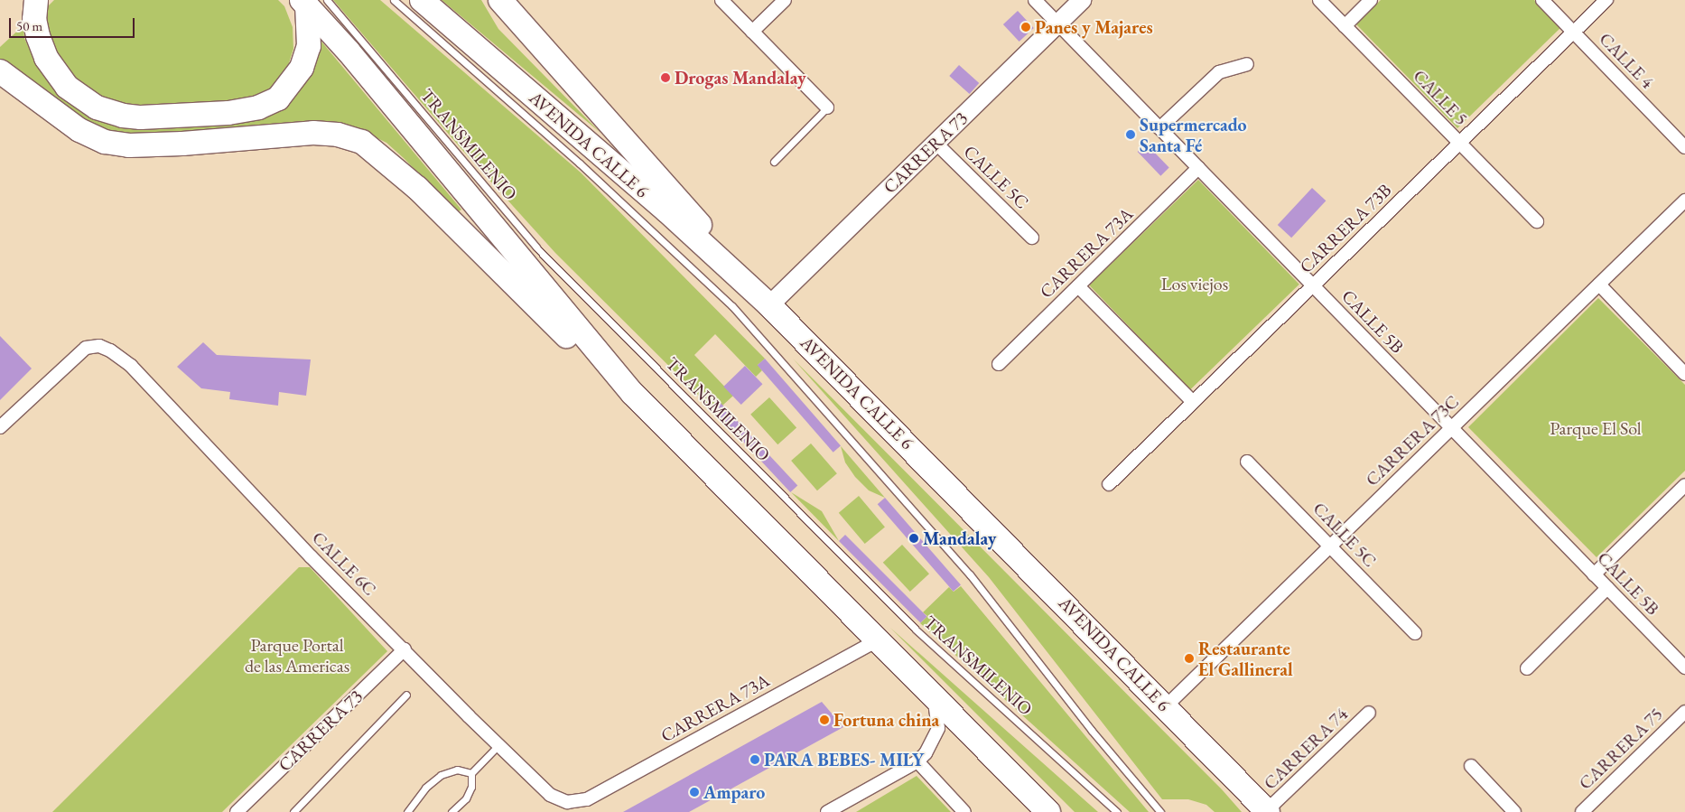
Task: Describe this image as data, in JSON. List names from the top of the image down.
{
  "streets": {
    "highway": ["AVENIDA CALLE 6"],
    "street": [
      "CALLE 4",
      "CALLE 5",
      "CARRERA 73",
      "CALLE 5C",
      "CARRERA 73B",
      "CARRERA 73A",
      "CALLE 5B",
      "CARRERA 73C",
      "CALLE 6C",
      "CARRERA 74",
      "CARRERA 75"
    ],
    "lane": ["TRANSMILENIO"]
  },
  "crossings": [
    ["CALLE 4", "CARRERA 73B"],
    ["CALLE 5", "CARRERA 73B"],
    ["AVENIDA CALLE 6", "CARRERA 73"],
    ["AVENIDA CALLE 6", "CARRERA 73C"],
    ["AVENIDA CALLE 6", "CARRERA 74"],
    ["CARRERA 73", "CALLE 5C"],
    ["CARRERA 73", "CALLE 5B"],
    ["CARRERA 73", "CALLE 6C"],
    ["CALLE 5C", "CARRERA 73C"],
    ["CARRERA 73B", "CALLE 5B"],
    ["CARRERA 73A", "CALLE 5B"],
    ["CARRERA 73A", "CALLE 6C"],
    ["CALLE 5B", "CARRERA 73C"]
  ],
  "parks": ["Los viejos", "Parque El Sol", "Parque Portal de las Americas"],
  "places": [
    "Panes y Majares",
    "Drogas Mandalay",
    "Supermercado Santa Fé",
    "Mandalay",
    "Restaurante El Gallineral",
    "Fortuna china",
    "PARA BEBES- MILY",
    "Amparo"
  ],
  "scale_bar": "50 m"
}
